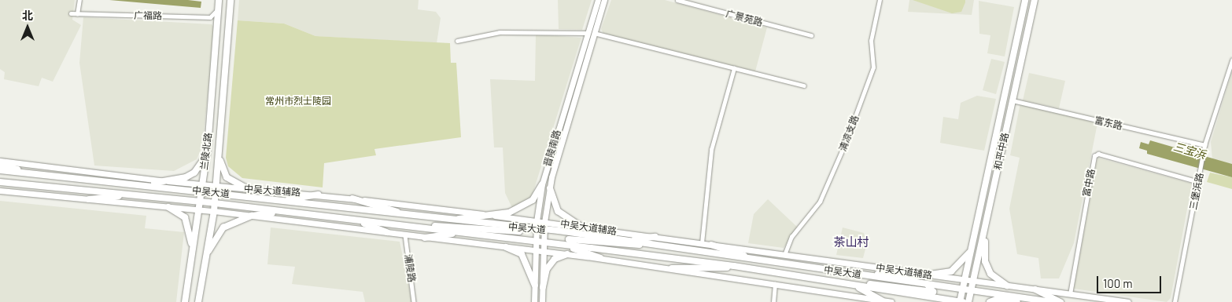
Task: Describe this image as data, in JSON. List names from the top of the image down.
{
  "streets": {
    "main road": [
      "晋陵南路",
      "兰陵北路",
      "和平中路",
      "中吴大道辅路",
      "中吴大道"
    ],
    "street": [
      "广福路",
      "广景苑路",
      "富东路",
      "清凉支路",
      "富中路",
      "三堡浜路",
      "浦陵路"
    ]
  },
  "crossings": [
    ["富东路", "和平中路"],
    ["富东路", "三堡浜路"],
    ["清凉支路", "中吴大道辅路"],
    ["晋陵南路", "中吴大道辅路"],
    ["晋陵南路", "中吴大道"],
    ["兰陵北路", "中吴大道辅路"],
    ["兰陵北路", "中吴大道"],
    ["和平中路", "中吴大道辅路"],
    ["和平中路", "中吴大道"],
    ["富中路", "中吴大道辅路"],
    ["富中路", "三堡浜路"]
  ],
  "districts": ["茶山村"],
  "water": ["三宝浜"],
  "parks": ["常州市烈士陵园"],
  "scale_bar": "100 m",
  "north": "top"
}
